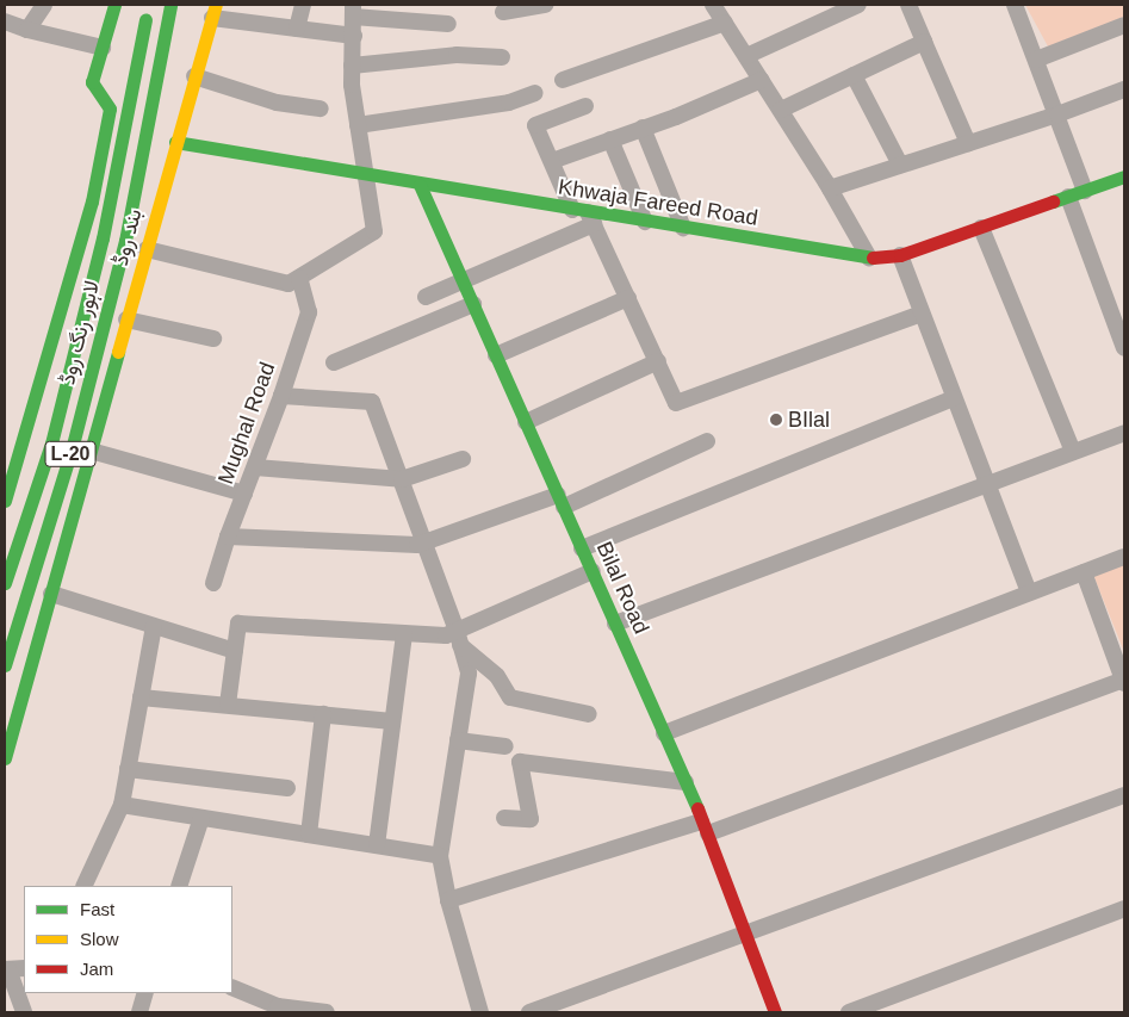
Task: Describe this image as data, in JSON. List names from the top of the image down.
{
  "streets": {
    "main road": [
      "Khwaja Fareed Road",
      "بند روڈ",
      "لاہور رنگ روڈ",
      "L-20",
      "Bilal Road"
    ],
    "street": ["Mughal Road"]
  },
  "crossings": [
    ["Khwaja Fareed Road", "بند روڈ"],
    ["Khwaja Fareed Road", "Bilal Road"]
  ],
  "places": ["BIlal"],
  "legend": ["Fast", "Slow", "Jam"]
}
